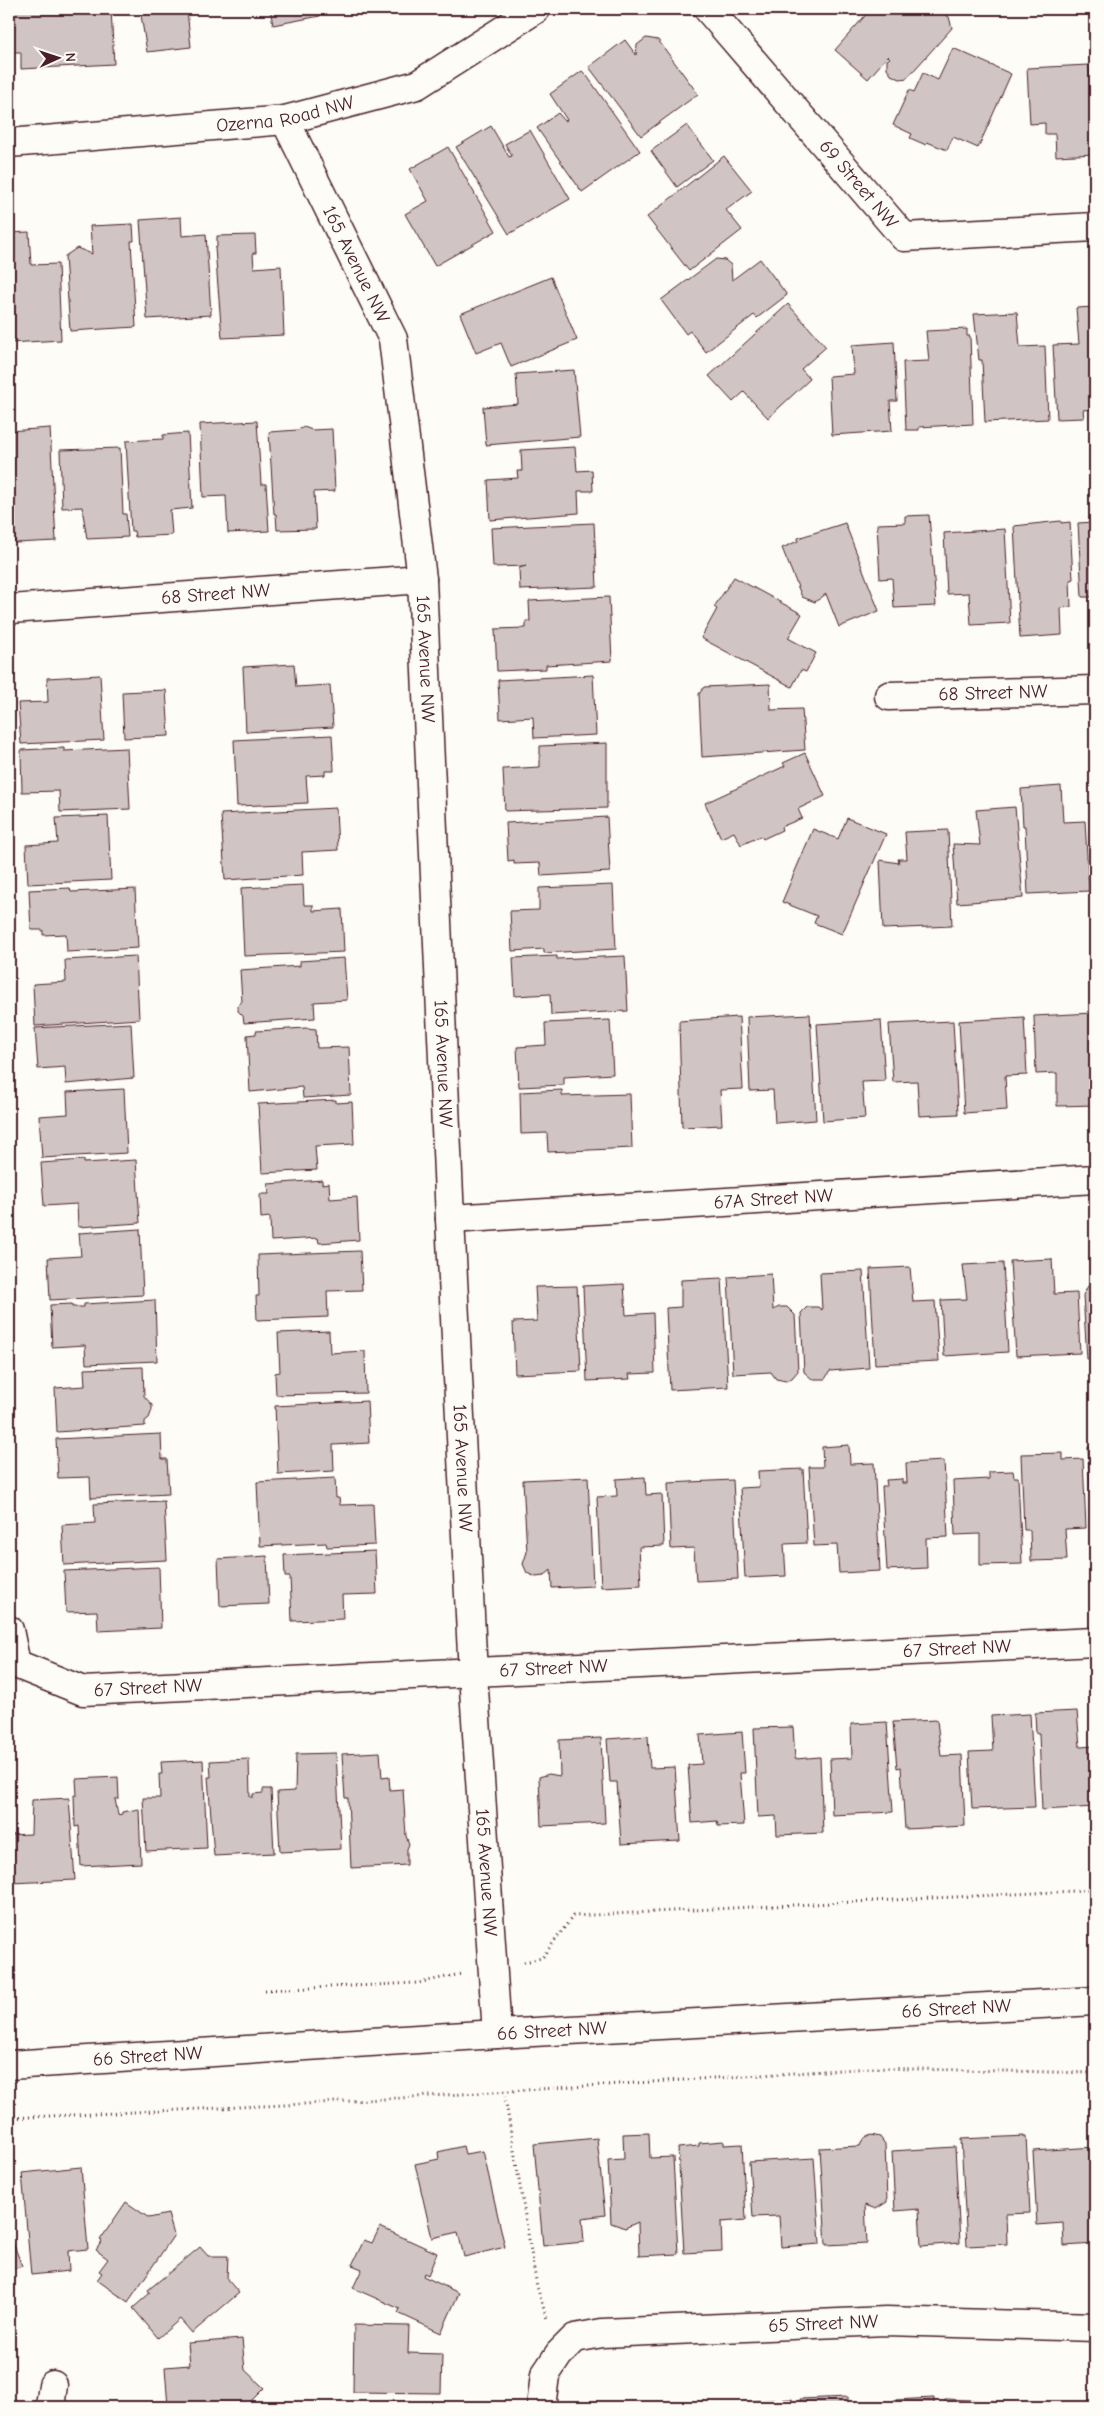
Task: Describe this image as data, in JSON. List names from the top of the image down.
{
  "streets": {
    "street": [
      "Ozerna Road NW",
      "69 Street NW",
      "165 Avenue NW",
      "68 Street NW",
      "67A Street NW",
      "67 Street NW",
      "66 Street NW",
      "65 Street NW"
    ]
  },
  "crossings": [
    ["Ozerna Road NW", "165 Avenue NW"],
    ["165 Avenue NW", "68 Street NW"],
    ["165 Avenue NW", "67A Street NW"],
    ["165 Avenue NW", "67 Street NW"],
    ["165 Avenue NW", "66 Street NW"]
  ],
  "north": "right"
}
